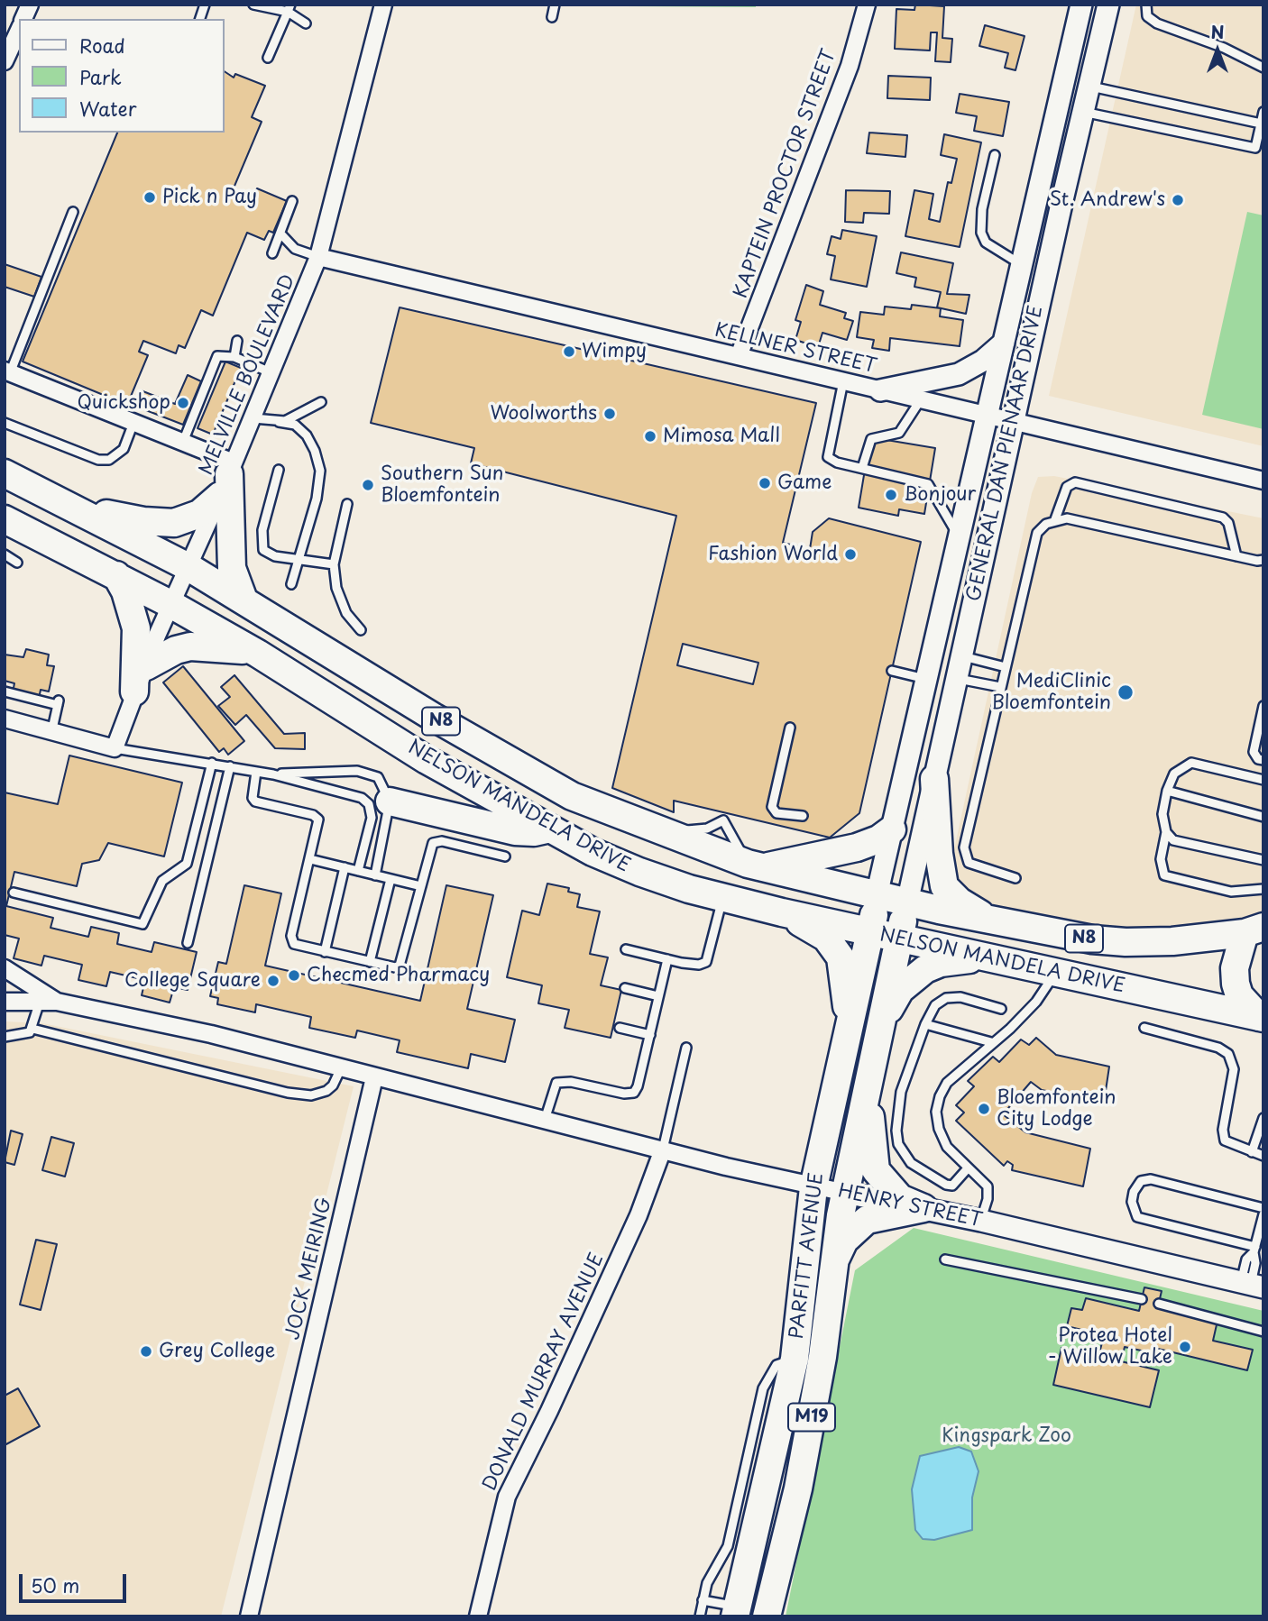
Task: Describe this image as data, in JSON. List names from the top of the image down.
{
  "streets": {
    "highway": [
      "N8",
      "NELSON MANDELA DRIVE",
      "PARFITT AVENUE",
      "M19"
    ],
    "street": [
      "KAPTEIN PROCTOR STREET",
      "KELLNER STREET",
      "MELVILLE BOULEVARD",
      "GENERAL DAN PIENAAR DRIVE",
      "HENRY STREET",
      "JOCK MEIRING",
      "DONALD MURRAY AVENUE"
    ]
  },
  "crossings": [
    ["KAPTEIN PROCTOR STREET", "KELLNER STREET"],
    ["KELLNER STREET", "MELVILLE BOULEVARD"],
    ["KELLNER STREET", "GENERAL DAN PIENAAR DRIVE"],
    ["MELVILLE BOULEVARD", "NELSON MANDELA DRIVE"],
    ["GENERAL DAN PIENAAR DRIVE", "N8"],
    ["GENERAL DAN PIENAAR DRIVE", "NELSON MANDELA DRIVE"],
    ["GENERAL DAN PIENAAR DRIVE", "PARFITT AVENUE"],
    ["N8", "NELSON MANDELA DRIVE"],
    ["N8", "PARFITT AVENUE"],
    ["NELSON MANDELA DRIVE", "PARFITT AVENUE"],
    ["HENRY STREET", "PARFITT AVENUE"],
    ["HENRY STREET", "JOCK MEIRING"],
    ["HENRY STREET", "DONALD MURRAY AVENUE"]
  ],
  "parks": ["Kingspark Zoo"],
  "places": [
    "Pick n Pay",
    "St. Andrew's",
    "Wimpy",
    "Quickshop",
    "Woolworths",
    "Mimosa Mall",
    "Game",
    "Southern Sun Bloemfontein",
    "Bonjour",
    "Fashion World",
    "MediClinic Bloemfontein",
    "Checmed Pharmacy",
    "College Square",
    "Bloemfontein City Lodge",
    "Protea Hotel - Willow Lake",
    "Grey College"
  ],
  "legend": ["Road", "Park", "Water"],
  "scale_bar": "50 m",
  "north": "top"
}
